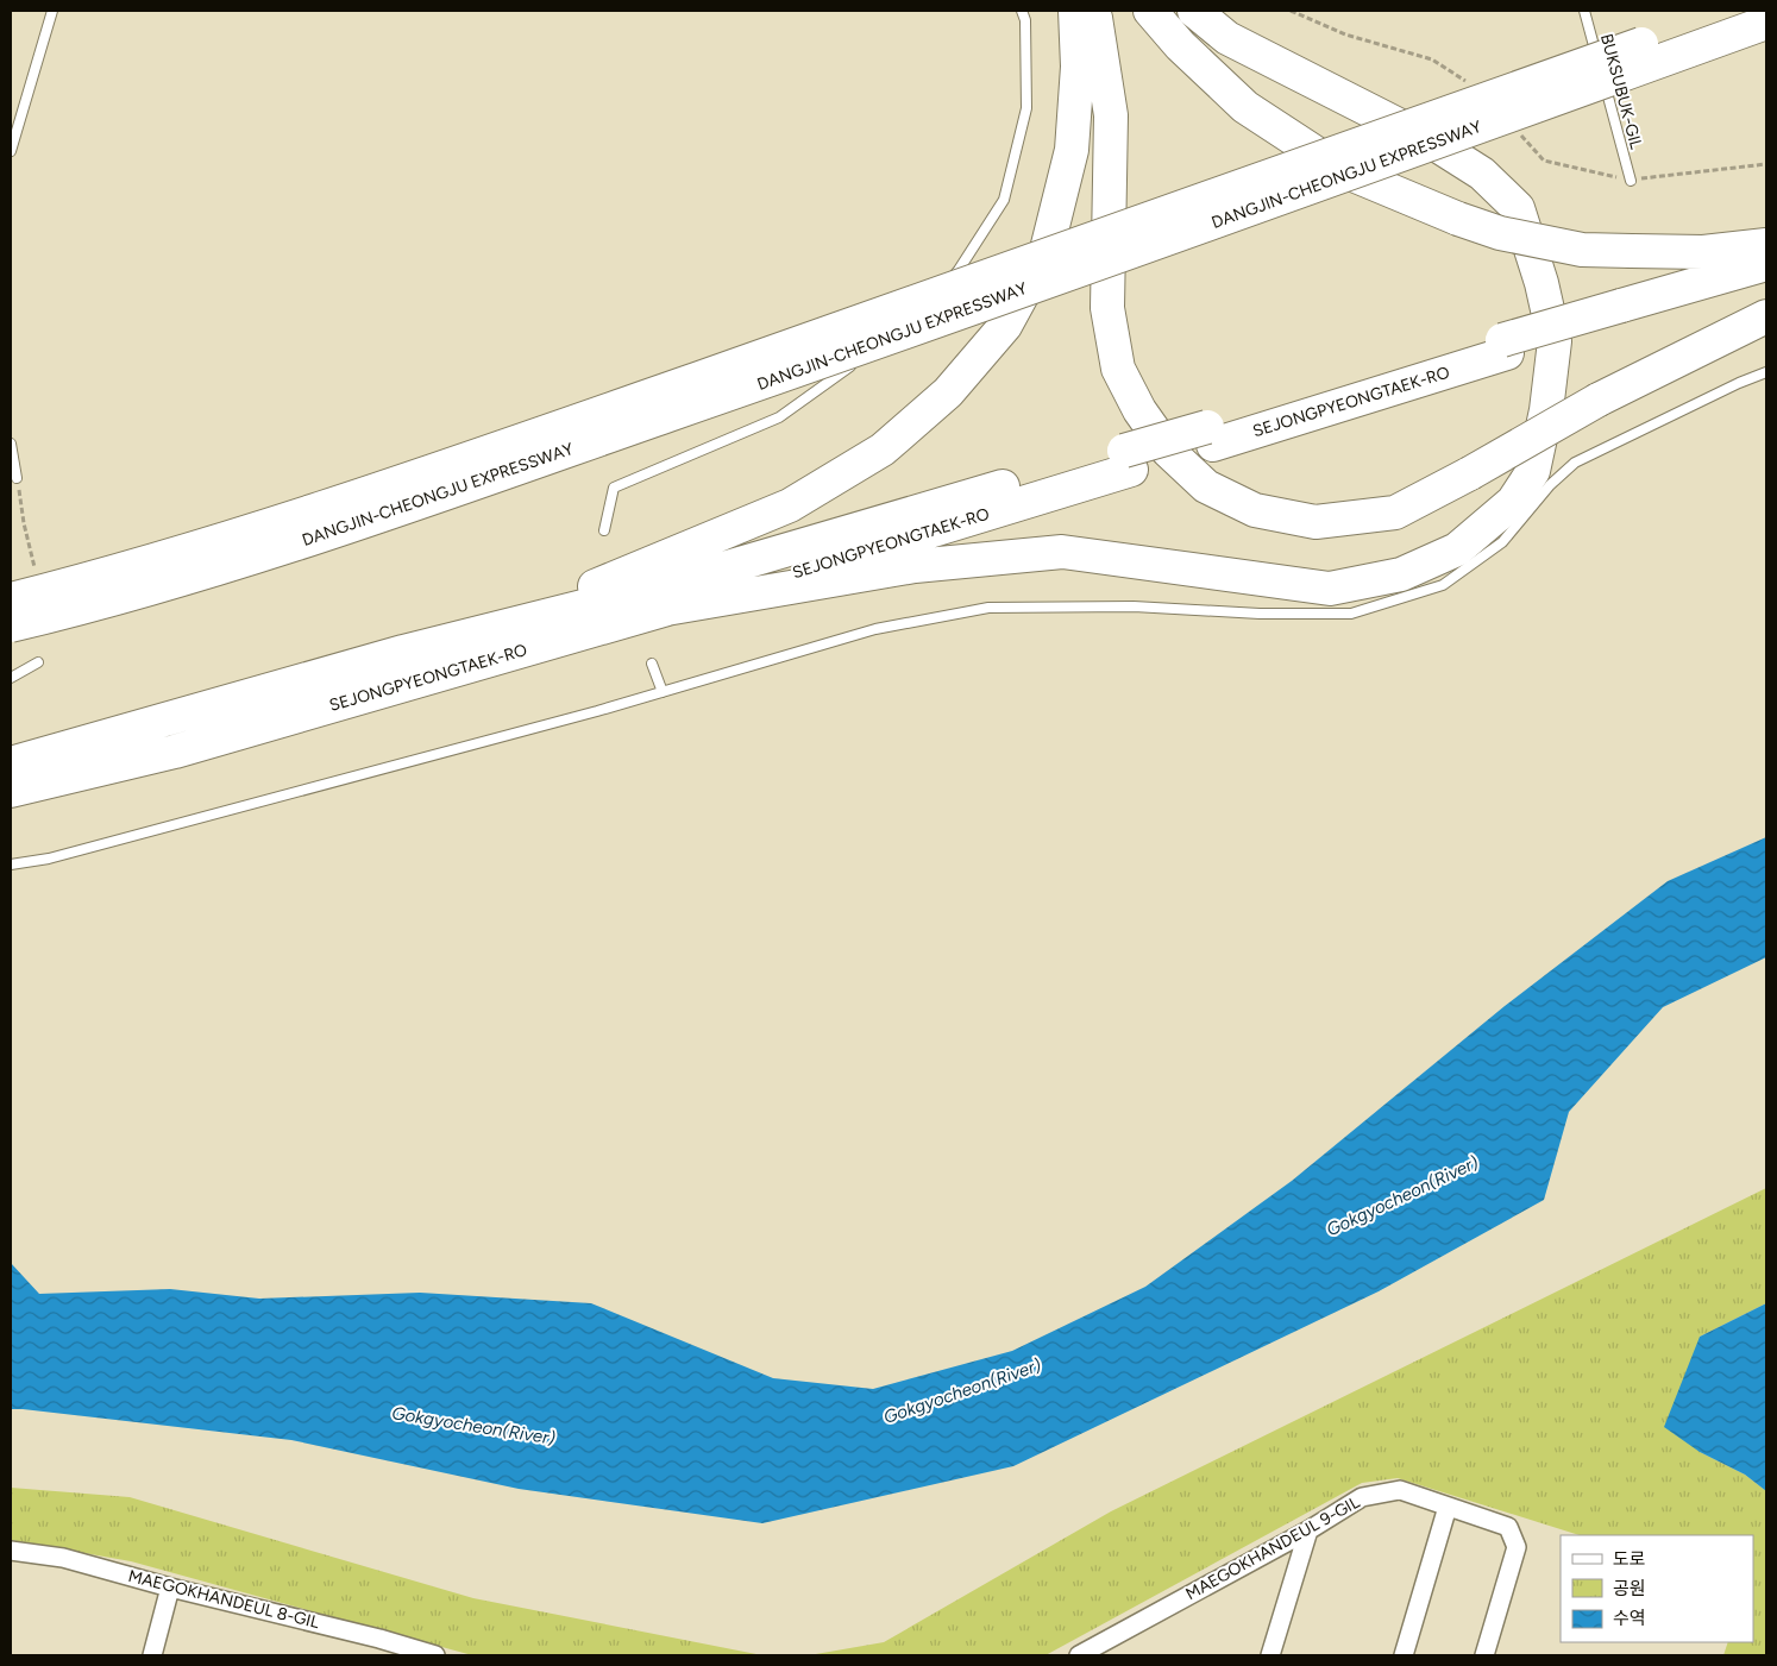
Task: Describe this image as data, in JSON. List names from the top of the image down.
{
  "streets": {
    "highway": ["DANGJIN-CHEONGJU EXPRESSWAY", "SEJONGPYEONGTAEK-RO"],
    "street": ["MAEGOKHANDEUL 9-GIL", "MAEGOKHANDEUL 8-GIL"],
    "lane": ["BUKSUBUK-GIL"]
  },
  "water": ["Gokgyocheon(River)"],
  "legend": ["도로", "공원", "수역"]
}
